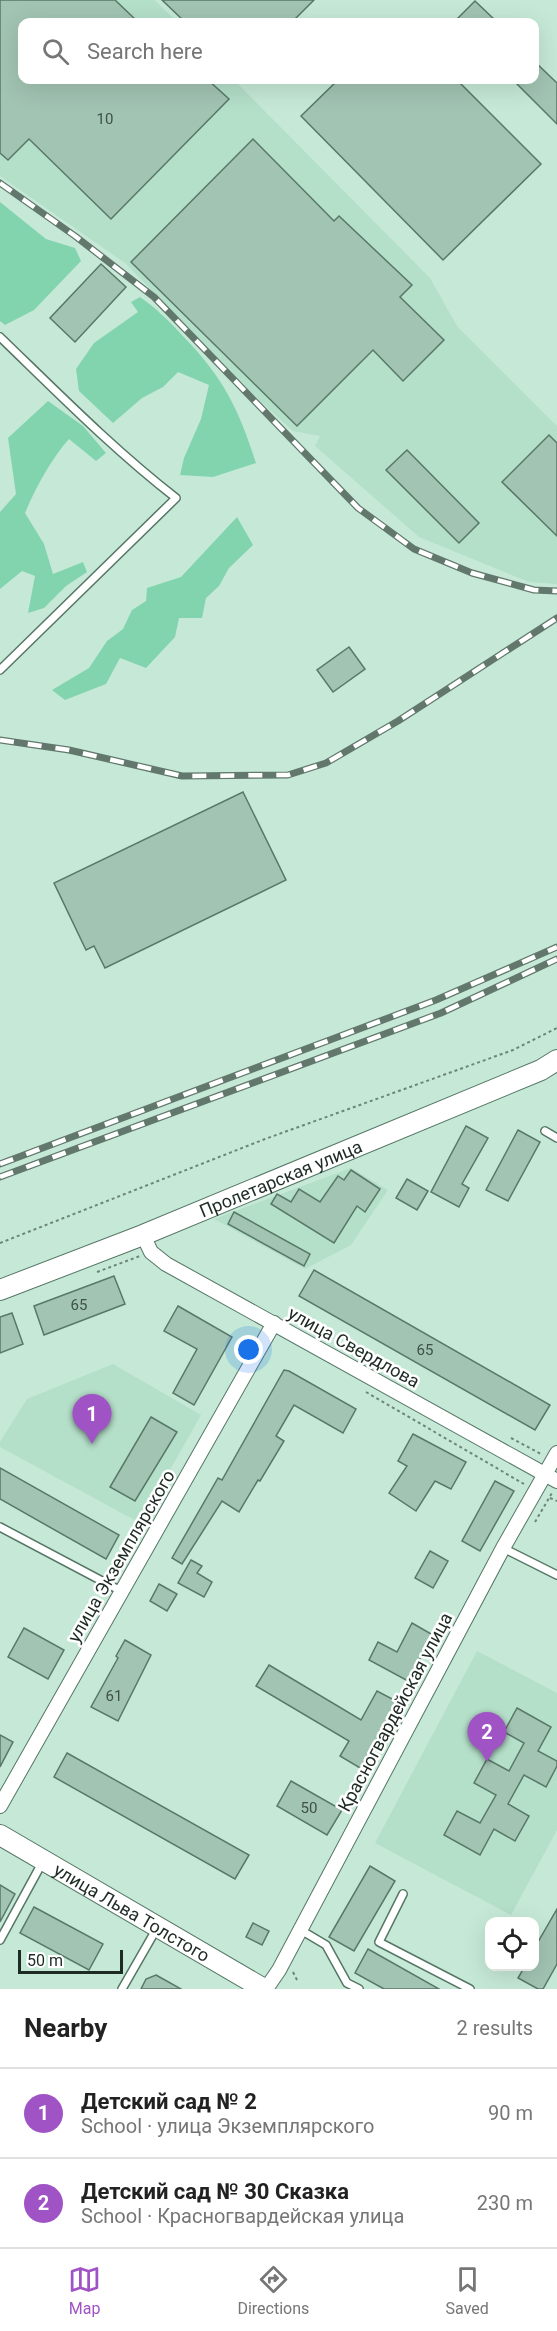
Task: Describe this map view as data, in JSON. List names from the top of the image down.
{
  "streets": {
    "street": [
      "Пролетарская улица",
      "улица Свердлова",
      "улица Экземплярского",
      "Красногвардейская улица",
      "улица Льва Толстого"
    ]
  },
  "crossings": [
    ["Пролетарская улица", "улица Свердлова"],
    ["улица Свердлова", "улица Экземплярского"],
    ["улица Свердлова", "Красногвардейская улица"],
    ["Красногвардейская улица", "улица Льва Толстого"]
  ],
  "house_numbers": [
    "10",
    "65",
    "65",
    "61",
    "50"
  ],
  "scale_bar": "50 m",
  "page": {
    "search": "Search here",
    "pins": ["1", "2"],
    "scale": "50 m",
    "heading": ["Nearby", "2 results"],
    "list": [
      {
        "mark": "1",
        "name": "Детский сад № 2",
        "note": "School · улица Экземплярского",
        "value": "90 m"
      },
      {
        "mark": "2",
        "name": "Детский сад № 30 Сказка",
        "note": "School · Красногвардейская улица",
        "value": "230 m"
      }
    ],
    "nav": ["Map", "Directions", "Saved"]
  }
}
